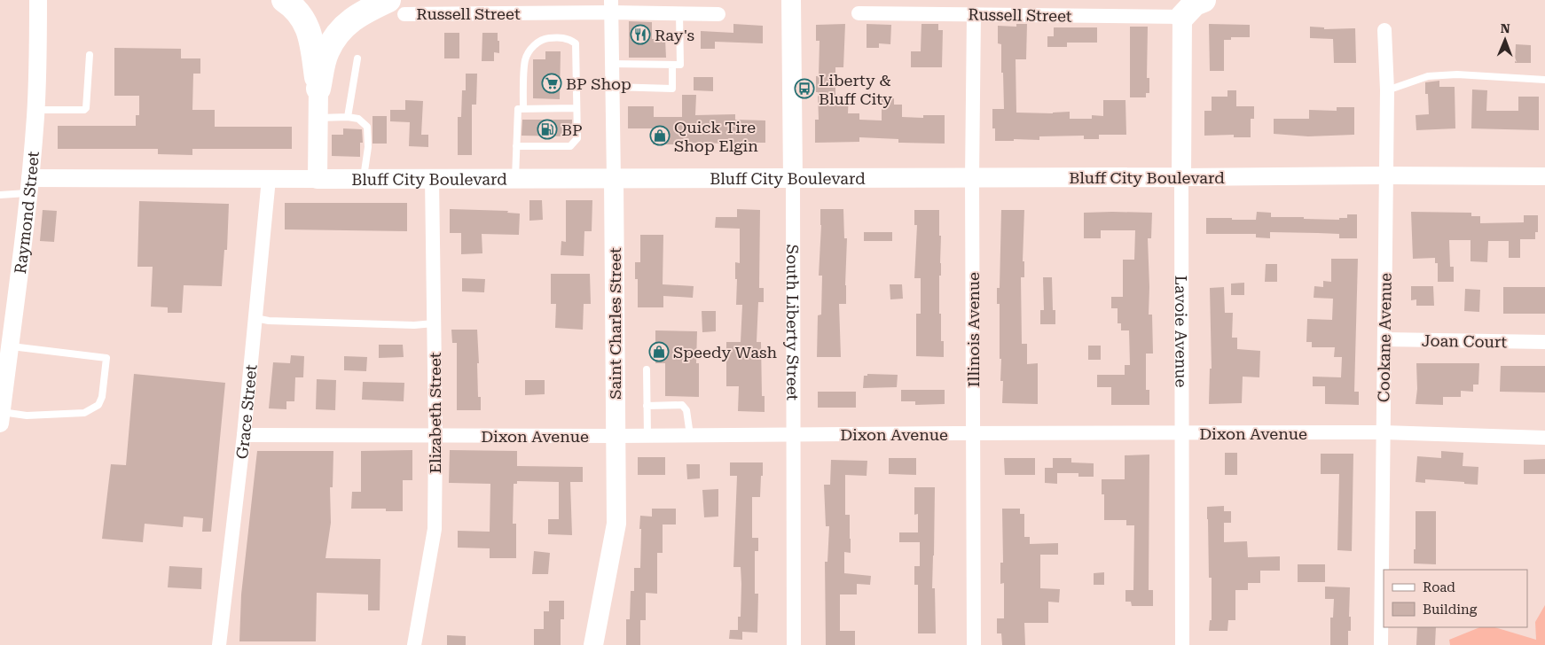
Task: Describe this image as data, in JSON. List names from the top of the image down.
{
  "streets": {
    "main road": [
      "Bluff City Boulevard",
      "South Liberty Street",
      "Saint Charles Street",
      "Lavoie Avenue"
    ],
    "street": [
      "Russell Street",
      "Raymond Street",
      "Illinois Avenue",
      "Cookane Avenue",
      "Joan Court",
      "Grace Street",
      "Elizabeth Street",
      "Dixon Avenue"
    ]
  },
  "crossings": [
    ["Russell Street", "Saint Charles Street"],
    ["Russell Street", "Illinois Avenue"],
    ["Russell Street", "Lavoie Avenue"],
    ["Bluff City Boulevard", "Raymond Street"],
    ["Bluff City Boulevard", "South Liberty Street"],
    ["Bluff City Boulevard", "Saint Charles Street"],
    ["Bluff City Boulevard", "Illinois Avenue"],
    ["Bluff City Boulevard", "Lavoie Avenue"],
    ["Bluff City Boulevard", "Cookane Avenue"],
    ["Bluff City Boulevard", "Grace Street"],
    ["Bluff City Boulevard", "Elizabeth Street"],
    ["South Liberty Street", "Dixon Avenue"],
    ["Saint Charles Street", "Dixon Avenue"],
    ["Illinois Avenue", "Dixon Avenue"],
    ["Lavoie Avenue", "Dixon Avenue"],
    ["Cookane Avenue", "Joan Court"],
    ["Cookane Avenue", "Dixon Avenue"],
    ["Grace Street", "Dixon Avenue"],
    ["Elizabeth Street", "Dixon Avenue"]
  ],
  "places": {
    "restaurant": ["Ray's"],
    "supermarket": ["BP Shop"],
    "bus stop": ["Liberty & Bluff City"],
    "fuel station": ["BP"],
    "shop": ["Quick Tire Shop Elgin", "Speedy Wash"]
  },
  "legend": ["Road", "Building"],
  "north": "top"
}
